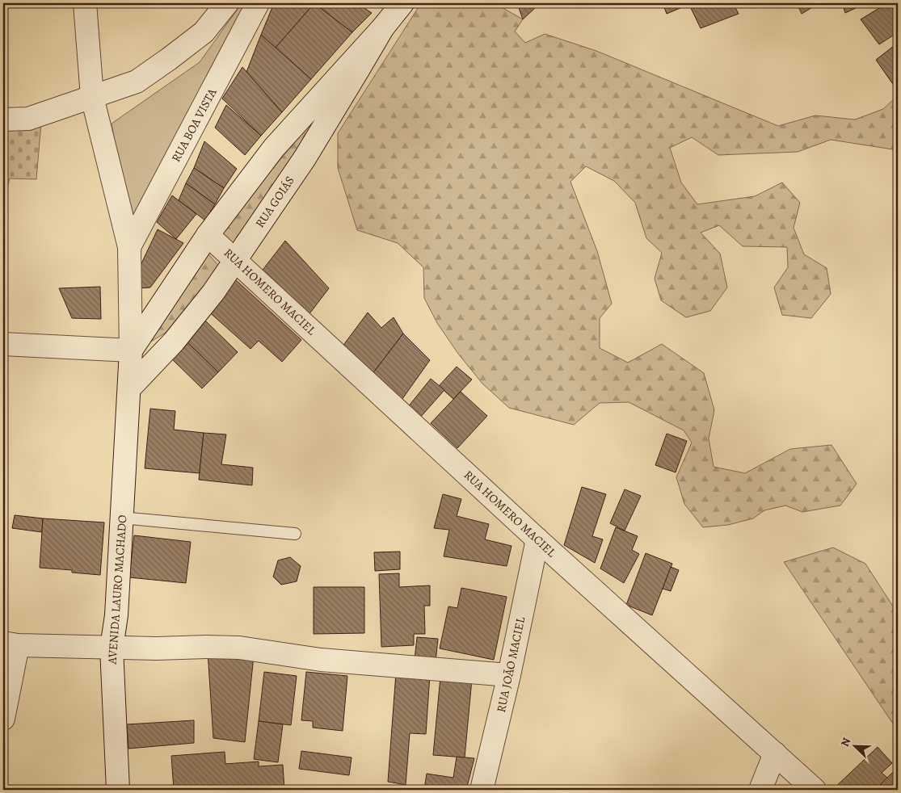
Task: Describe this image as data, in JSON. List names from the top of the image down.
{
  "streets": {
    "street": [
      "RUA BOA VISTA",
      "RUA GOIÁS",
      "RUA HOMERO MACIEL",
      "AVENIDA LAURO MACHADO",
      "RUA JOÃO MACIEL"
    ]
  },
  "crossings": [
    ["RUA BOA VISTA", "AVENIDA LAURO MACHADO"],
    ["RUA GOIÁS", "RUA HOMERO MACIEL"],
    ["RUA GOIÁS", "AVENIDA LAURO MACHADO"],
    ["RUA HOMERO MACIEL", "RUA JOÃO MACIEL"]
  ],
  "north": "top left"
}
